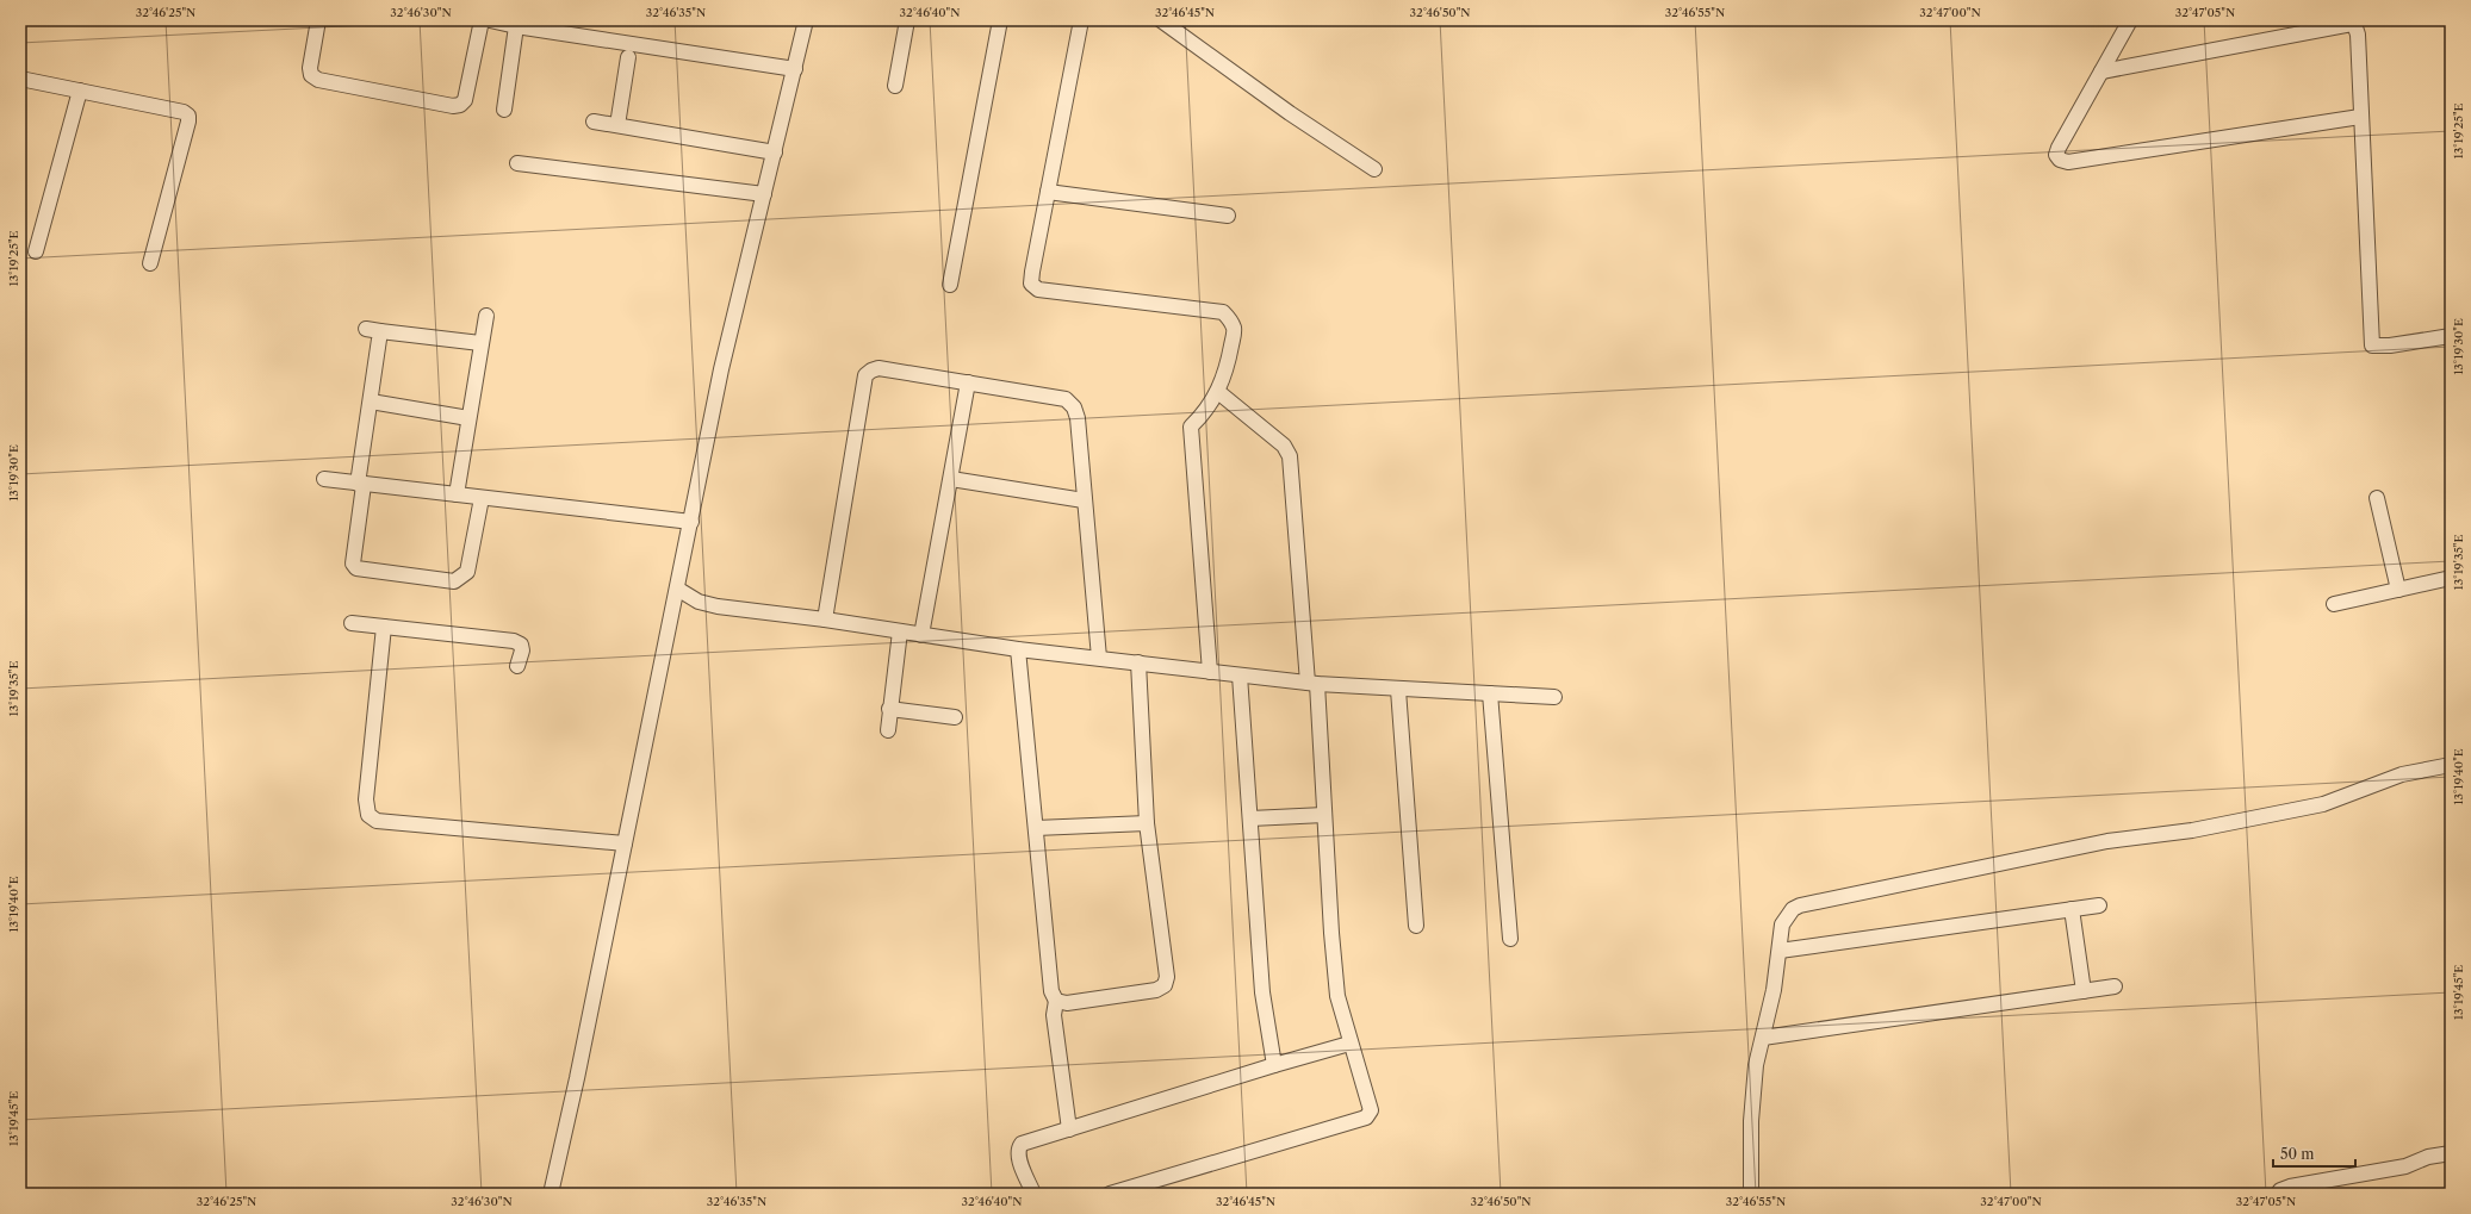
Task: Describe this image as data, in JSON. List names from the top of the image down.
{
  "scale_bar": "50 m",
  "coordinates": [
    "32°46'25\"N",
    "32°46'30\"N",
    "32°46'35\"N",
    "32°46'40\"N",
    "32°46'45\"N",
    "32°46'50\"N",
    "32°46'55\"N",
    "32°47'00\"N",
    "32°47'05\"N",
    "13°19'25\"E",
    "13°19'30\"E",
    "13°19'35\"E",
    "13°19'40\"E",
    "13°19'45\"E"
  ]
}
